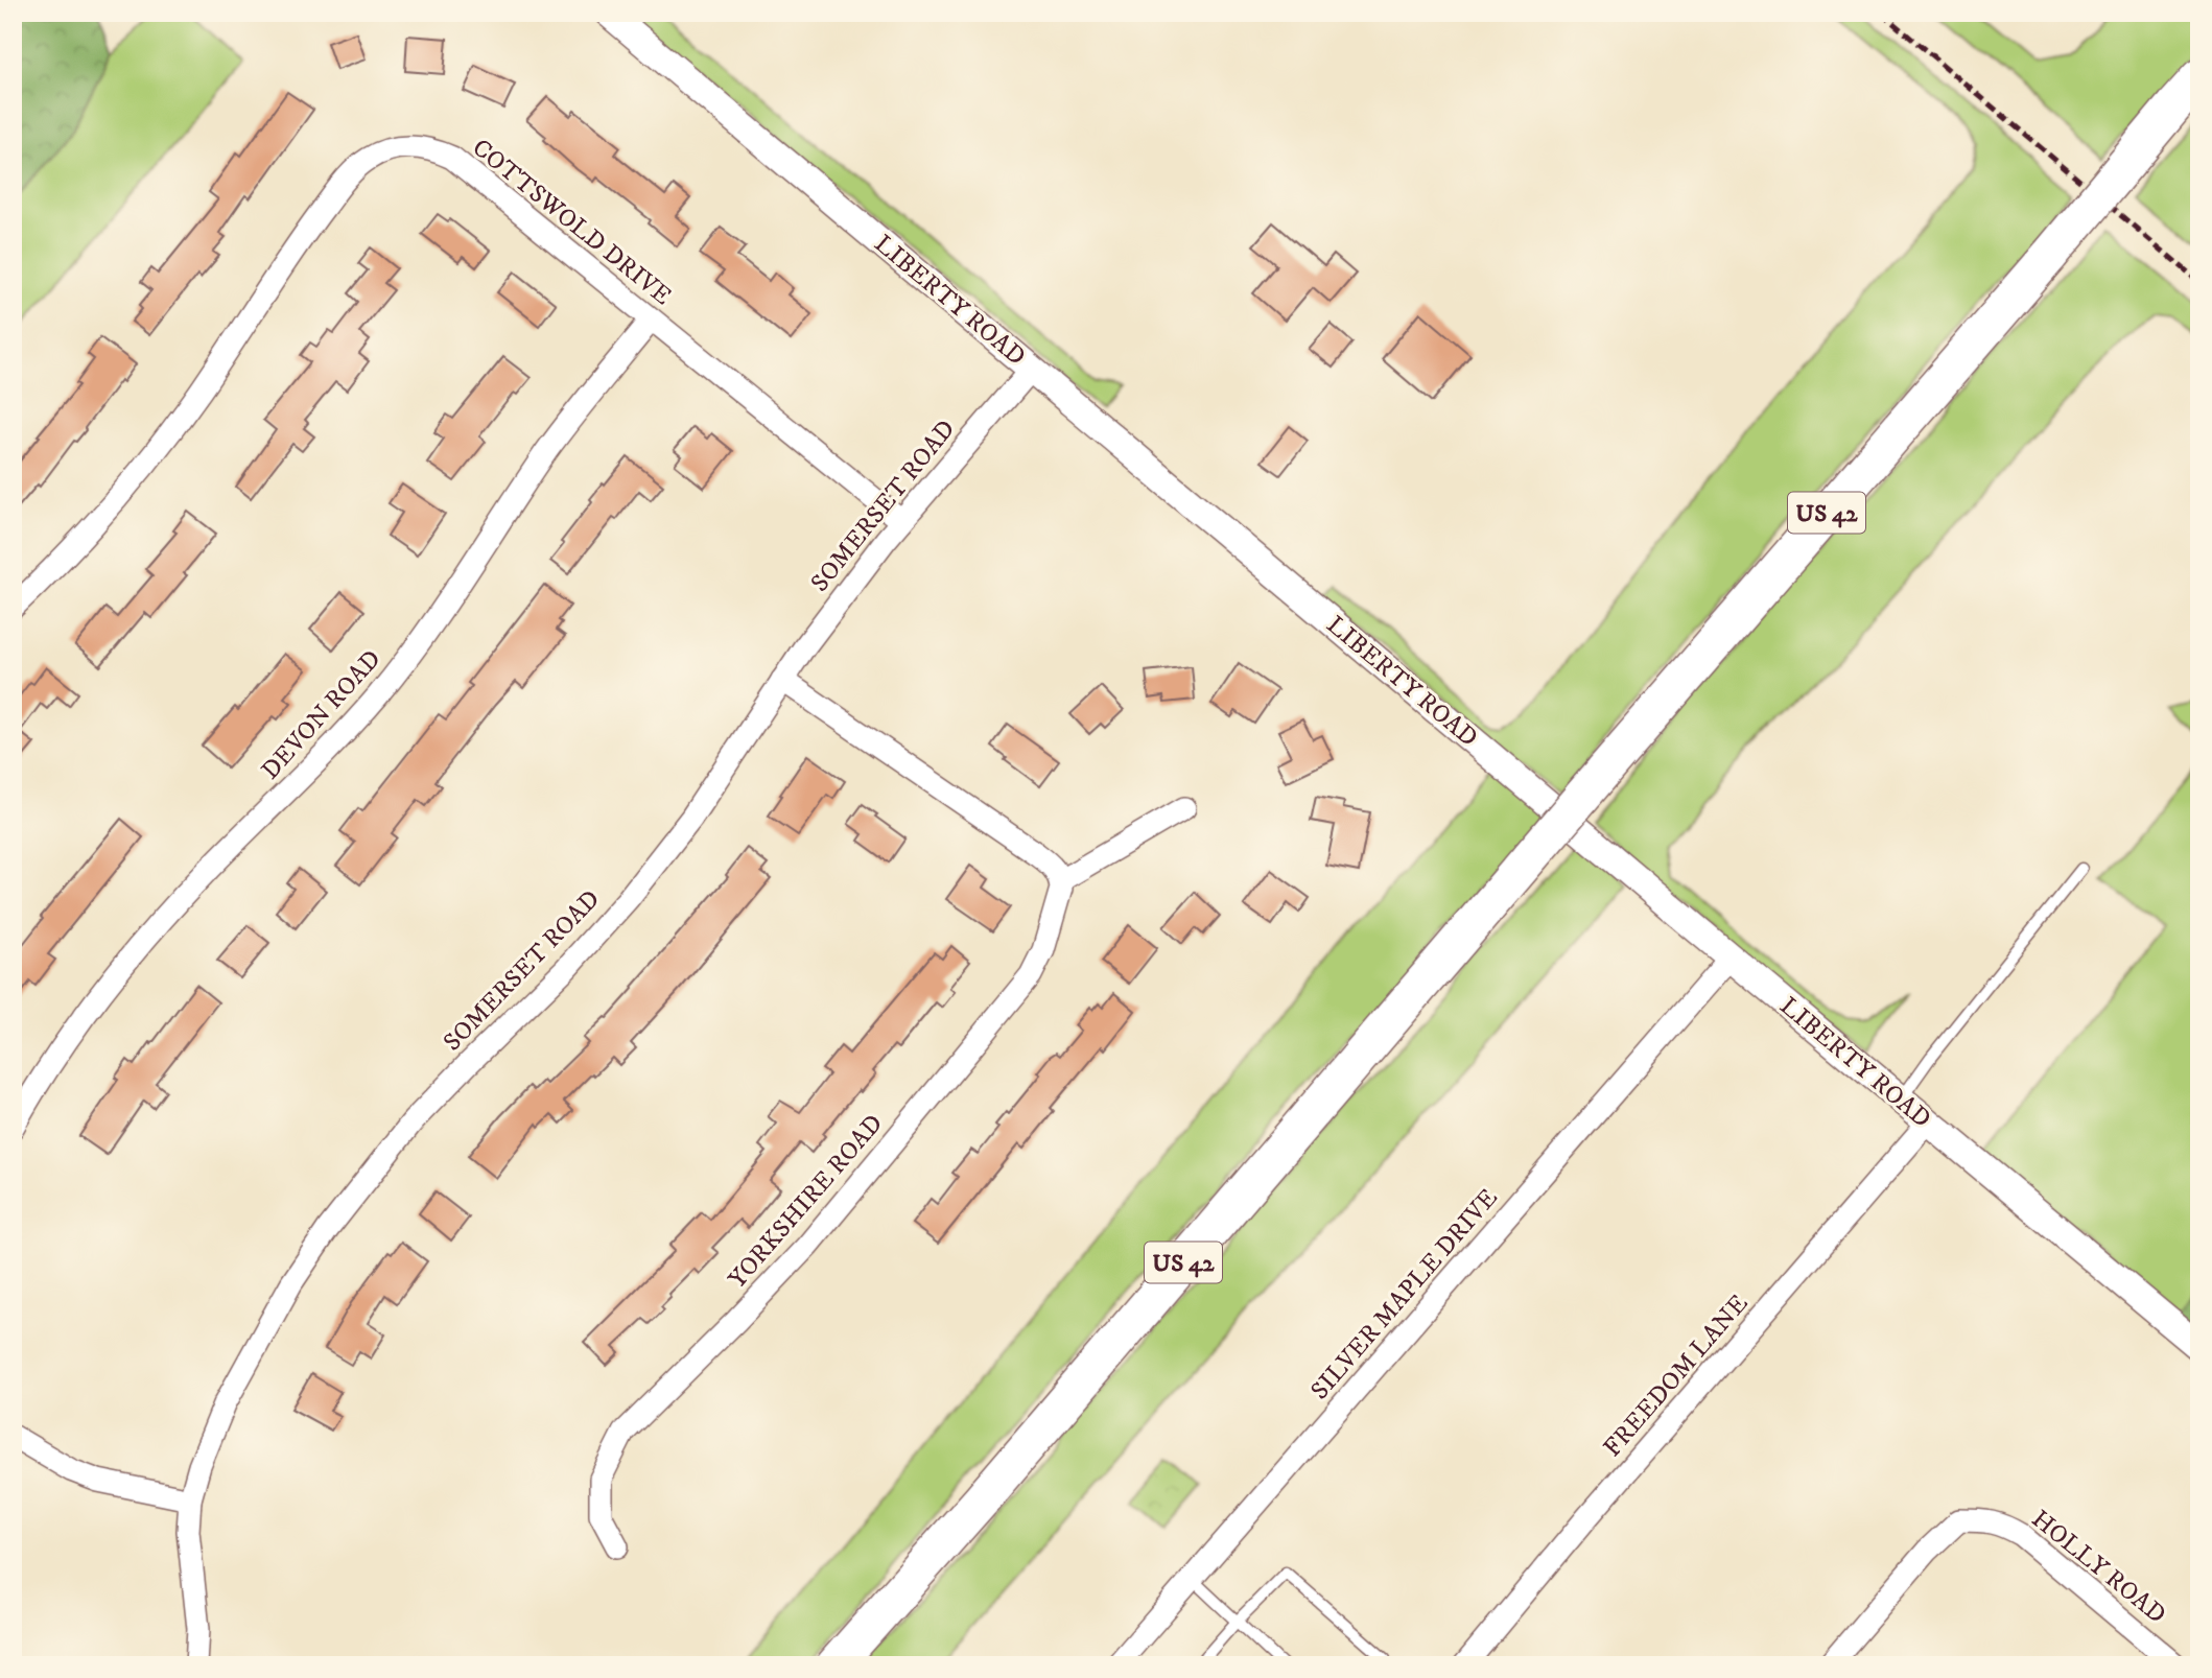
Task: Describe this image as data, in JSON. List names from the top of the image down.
{
  "streets": {
    "highway": ["US 42"],
    "street": [
      "COTTSWOLD DRIVE",
      "LIBERTY ROAD",
      "SOMERSET ROAD",
      "DEVON ROAD",
      "YORKSHIRE ROAD",
      "SILVER MAPLE DRIVE",
      "FREEDOM LANE",
      "HOLLY ROAD"
    ]
  },
  "crossings": [
    ["COTTSWOLD DRIVE", "SOMERSET ROAD"],
    ["COTTSWOLD DRIVE", "DEVON ROAD"],
    ["LIBERTY ROAD", "SOMERSET ROAD"],
    ["LIBERTY ROAD", "SILVER MAPLE DRIVE"],
    ["LIBERTY ROAD", "FREEDOM LANE"]
  ]
}
